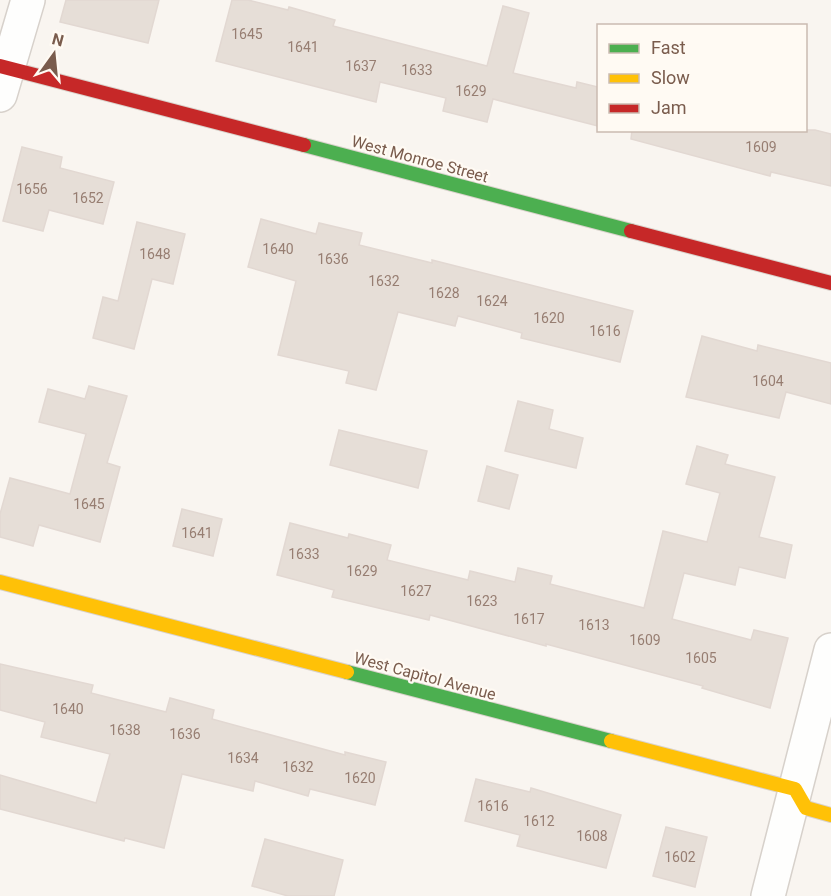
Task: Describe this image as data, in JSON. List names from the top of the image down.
{
  "streets": {
    "street": ["West Monroe Street", "West Capitol Avenue"]
  },
  "house_numbers": [
    "1645",
    "1641",
    "1637",
    "1633",
    "1629",
    "1609",
    "1656",
    "1652",
    "1640",
    "1648",
    "1636",
    "1632",
    "1628",
    "1624",
    "1620",
    "1616",
    "1604",
    "1645",
    "1641",
    "1633",
    "1629",
    "1627",
    "1623",
    "1617",
    "1613",
    "1609",
    "1605",
    "1640",
    "1638",
    "1636",
    "1634",
    "1632",
    "1620",
    "1616",
    "1612",
    "1608",
    "1602"
  ],
  "legend": ["Fast", "Slow", "Jam"],
  "north": "top"
}
